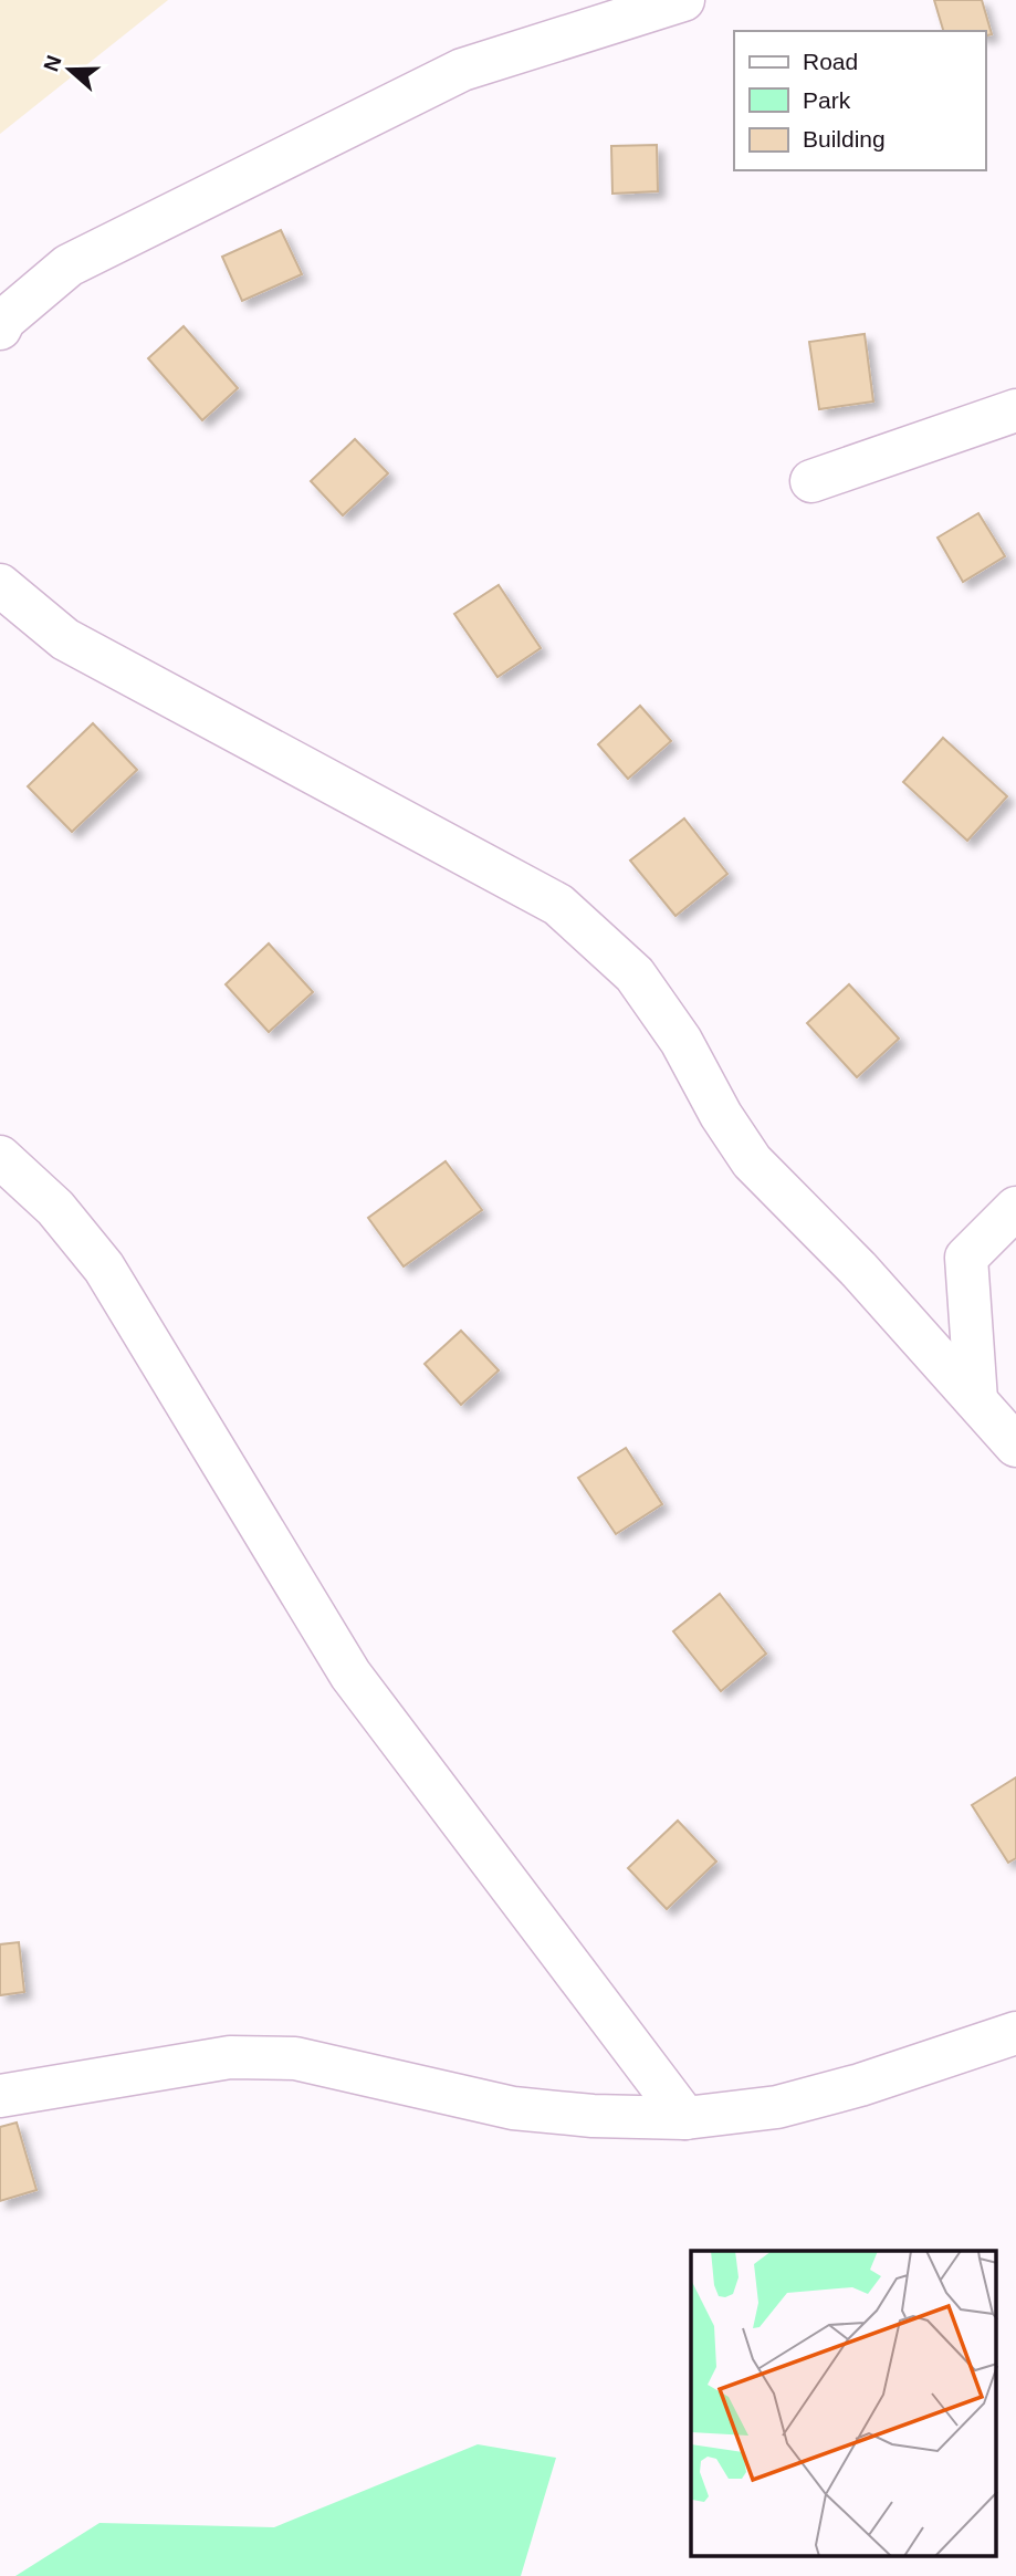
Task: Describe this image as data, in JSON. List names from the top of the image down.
{
  "legend": ["Road", "Park", "Building"],
  "north": "left"
}
